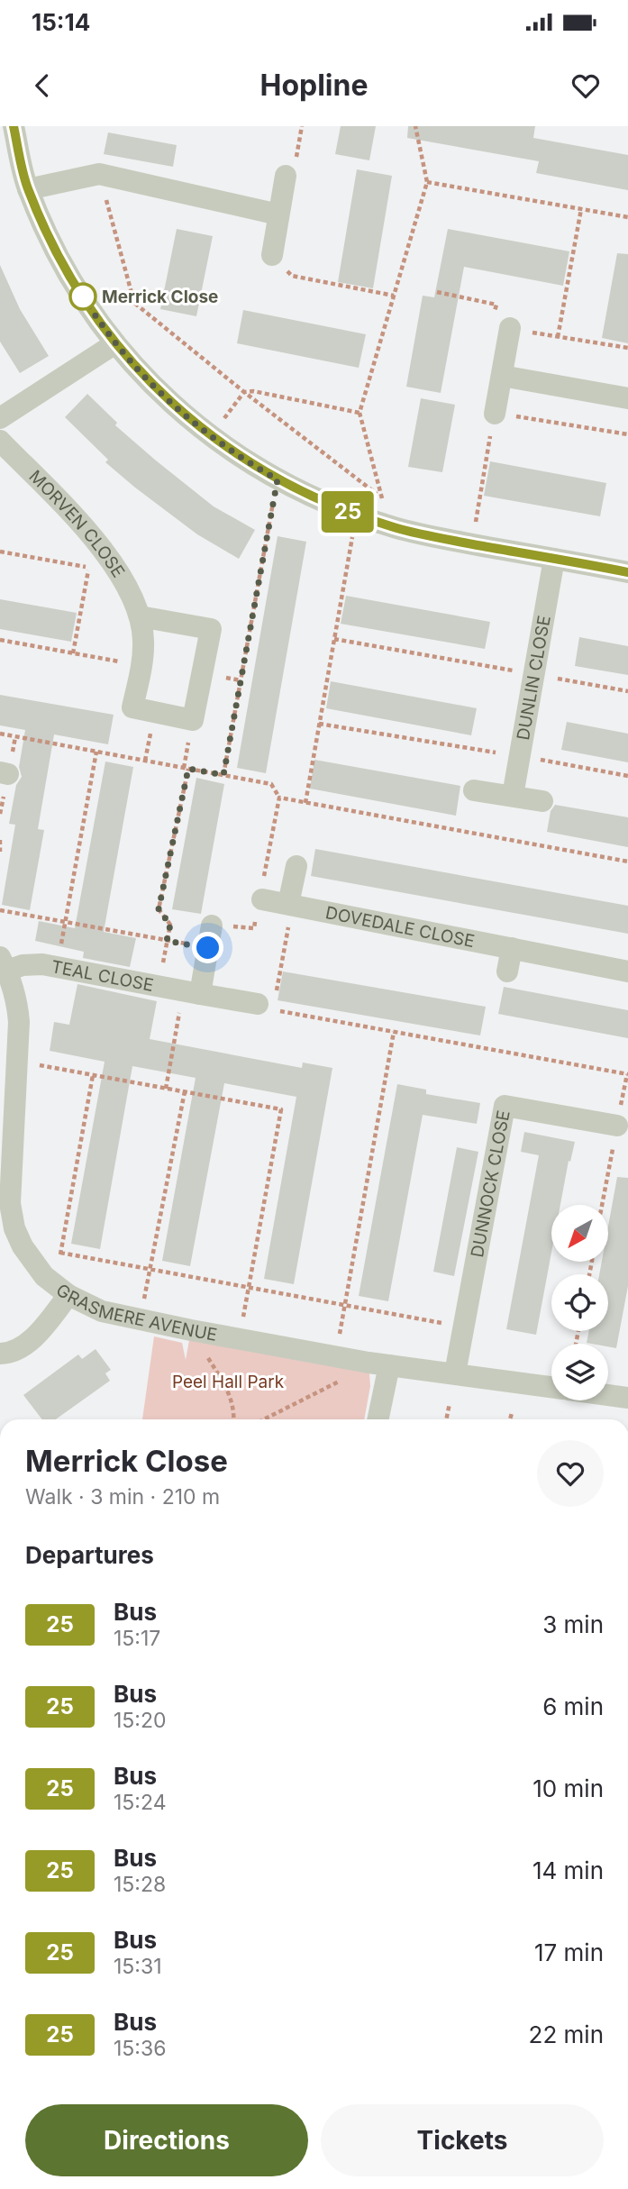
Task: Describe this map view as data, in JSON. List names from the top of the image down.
{
  "streets": {
    "street": [
      "MORVEN CLOSE",
      "DUNLIN CLOSE",
      "DOVEDALE CLOSE",
      "TEAL CLOSE",
      "DUNNOCK CLOSE",
      "GRASMERE AVENUE"
    ]
  },
  "crossings": [
    ["TEAL CLOSE", "GRASMERE AVENUE"],
    ["DUNNOCK CLOSE", "GRASMERE AVENUE"]
  ],
  "parks": ["Peel Hall Park"],
  "places": ["Merrick Close"],
  "lines": ["bus line 25"],
  "north": "bottom left",
  "page": {
    "status": "15:14",
    "header": "Hopline",
    "on_map": "25",
    "heading": [
      ["Merrick Close", "Walk · 3 min · 210 m"],
      "Departures"
    ],
    "list": [
      {
        "mark": "25",
        "name": "Bus",
        "note": "15:17",
        "value": "3 min"
      },
      {
        "mark": "25",
        "name": "Bus",
        "note": "15:20",
        "value": "6 min"
      },
      {
        "mark": "25",
        "name": "Bus",
        "note": "15:24",
        "value": "10 min"
      },
      {
        "mark": "25",
        "name": "Bus",
        "note": "15:28",
        "value": "14 min"
      },
      {
        "mark": "25",
        "name": "Bus",
        "note": "15:31",
        "value": "17 min"
      },
      {
        "mark": "25",
        "name": "Bus",
        "note": "15:36",
        "value": "22 min"
      }
    ],
    "buttons": ["Directions", "Tickets"]
  }
}
